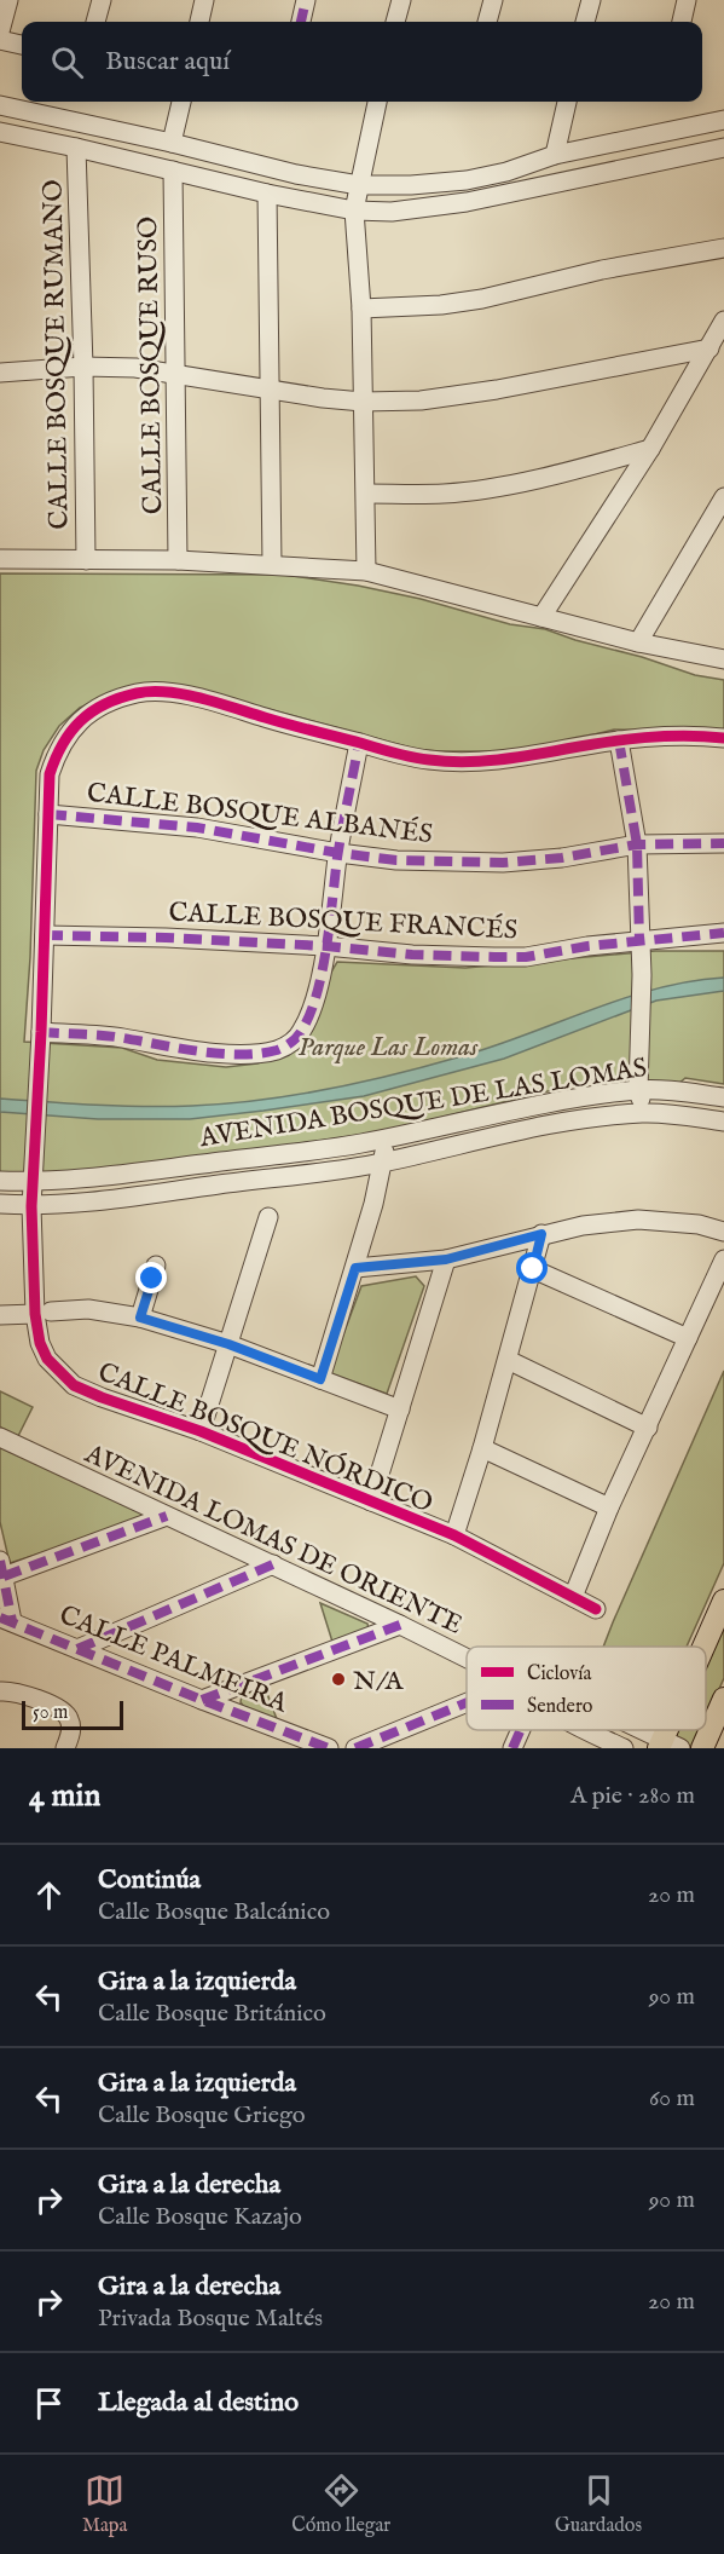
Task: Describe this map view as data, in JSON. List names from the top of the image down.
{
  "streets": {
    "street": [
      "CALLE BOSQUE RUMANO",
      "CALLE BOSQUE RUSO",
      "CALLE BOSQUE ALBANÉS",
      "CALLE BOSQUE FRANCÉS",
      "AVENIDA BOSQUE DE LAS LOMAS",
      "CALLE BOSQUE NÓRDICO",
      "AVENIDA LOMAS DE ORIENTE",
      "CALLE PALMEIRA"
    ]
  },
  "crossings": [
    ["CALLE BOSQUE ALBANÉS", "CALLE BOSQUE NÓRDICO"],
    ["CALLE BOSQUE FRANCÉS", "CALLE BOSQUE NÓRDICO"],
    ["AVENIDA BOSQUE DE LAS LOMAS", "CALLE BOSQUE NÓRDICO"]
  ],
  "parks": ["Parque Las Lomas"],
  "places": ["N/A"],
  "legend": ["Ciclovía", "Sendero"],
  "scale_bar": "50 m",
  "page": {
    "search": "Buscar aquí",
    "scale": "50 m",
    "heading": ["4 min", "A pie · 280 m"],
    "list": [
      ["Continúa", "Calle Bosque Balcánico", "20 m"],
      ["Gira a la izquierda", "Calle Bosque Británico", "90 m"],
      ["Gira a la izquierda", "Calle Bosque Griego", "60 m"],
      ["Gira a la derecha", "Calle Bosque Kazajo", "90 m"],
      ["Gira a la derecha", "Privada Bosque Maltés", "20 m"],
      "Llegada al destino"
    ],
    "nav": ["Mapa", "Cómo llegar", "Guardados"]
  }
}
